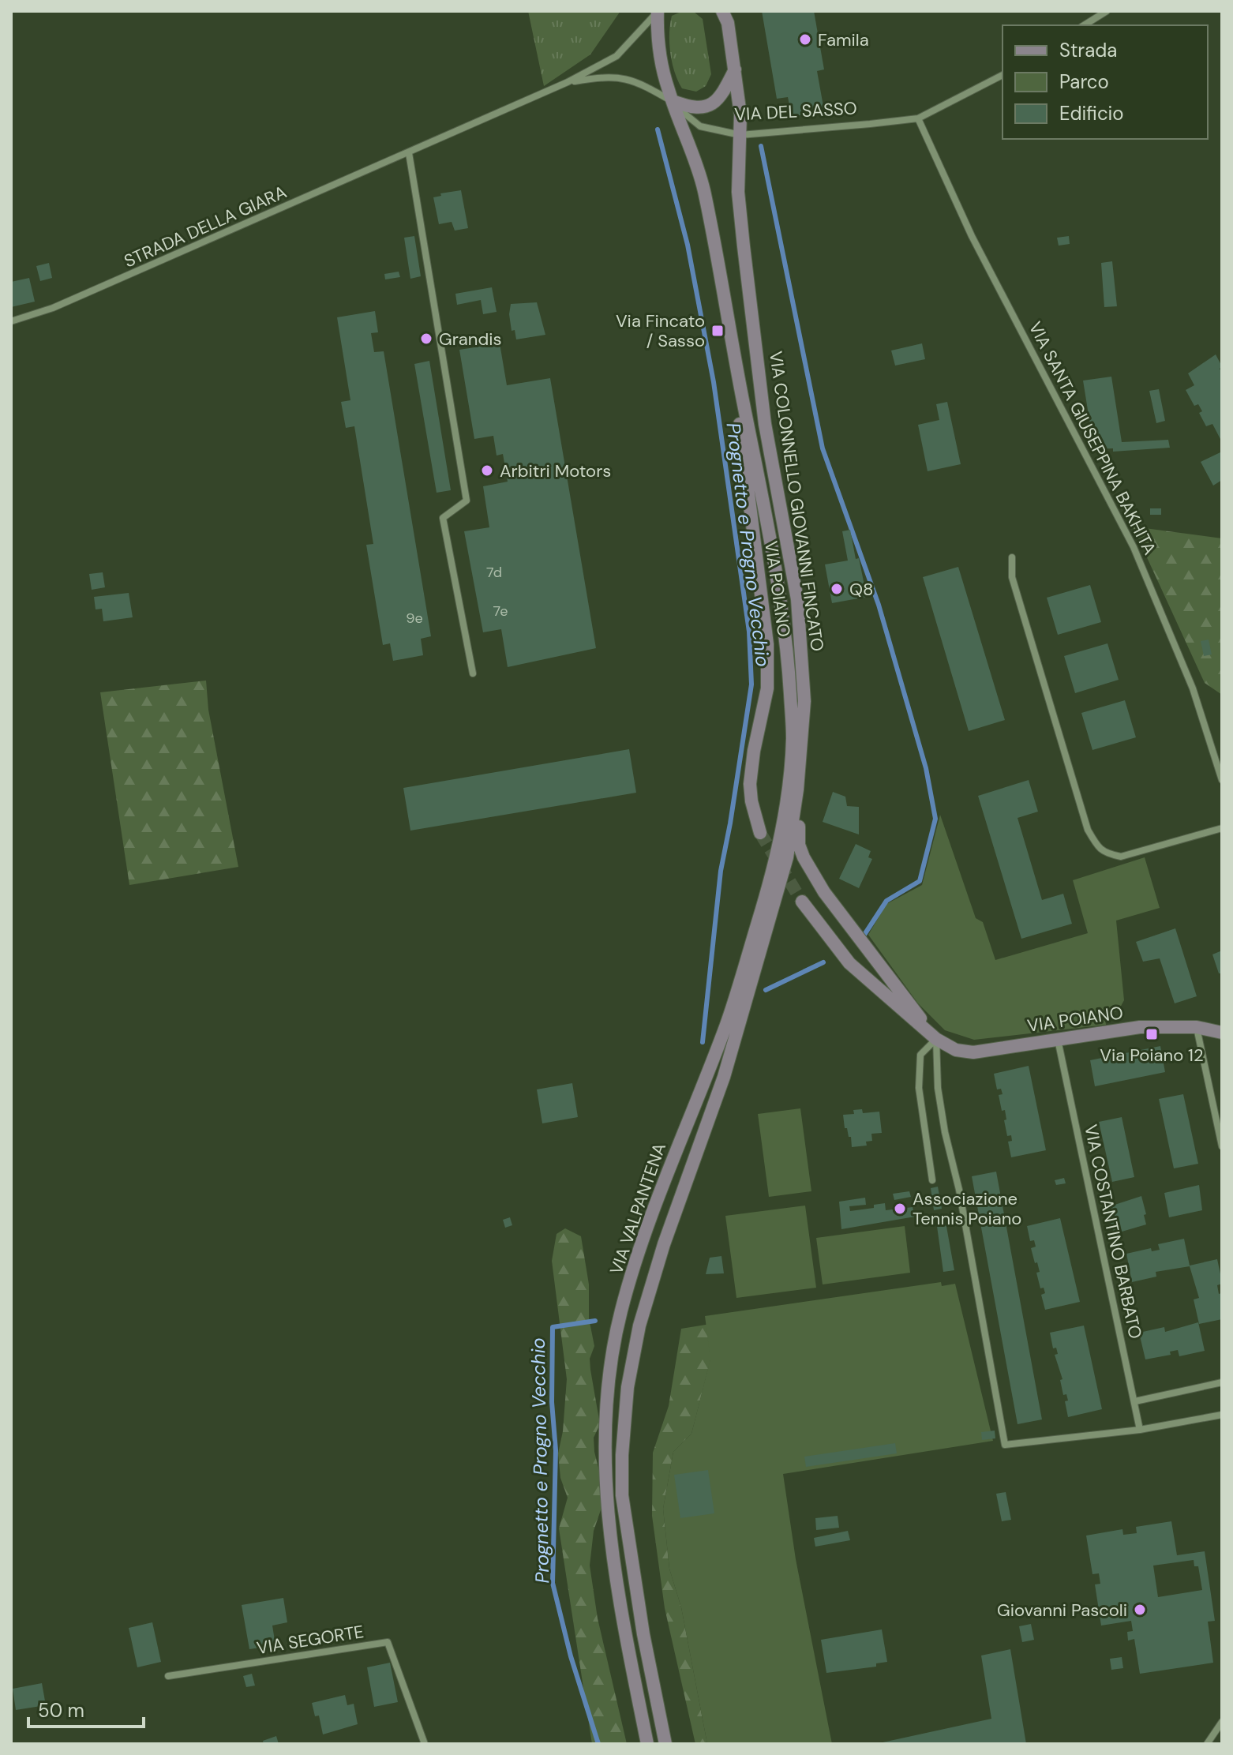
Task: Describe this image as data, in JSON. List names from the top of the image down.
{
  "streets": {
    "main road": [
      "VIA DEL SASSO",
      "VIA COLONNELLO GIOVANNI FINCATO",
      "VIA POIANO",
      "VIA VALPANTENA"
    ],
    "street": [
      "STRADA DELLA GIARA",
      "VIA SANTA GIUSEPPINA BAKHITA",
      "VIA COSTANTINO BARBATO",
      "VIA SEGORTE"
    ]
  },
  "crossings": [
    ["VIA DEL SASSO", "STRADA DELLA GIARA"],
    ["VIA DEL SASSO", "VIA SANTA GIUSEPPINA BAKHITA"],
    ["VIA DEL SASSO", "VIA COLONNELLO GIOVANNI FINCATO"],
    ["STRADA DELLA GIARA", "VIA COLONNELLO GIOVANNI FINCATO"],
    ["VIA COLONNELLO GIOVANNI FINCATO", "VIA POIANO"],
    ["VIA COLONNELLO GIOVANNI FINCATO", "VIA VALPANTENA"],
    ["VIA POIANO", "VIA COSTANTINO BARBATO"]
  ],
  "water": ["Prognetto e Progno Vecchio"],
  "places": {
    "other": [
      "Famila",
      "Grandis",
      "Arbitri Motors",
      "Q8",
      "Associazione Tennis Poiano",
      "Giovanni Pascoli"
    ],
    "transit": ["Via Fincato / Sasso", "Via Poiano 12"]
  },
  "house_numbers": ["7d", "7e", "9e"],
  "legend": ["Strada", "Parco", "Edificio"],
  "scale_bar": "50 m"
}
